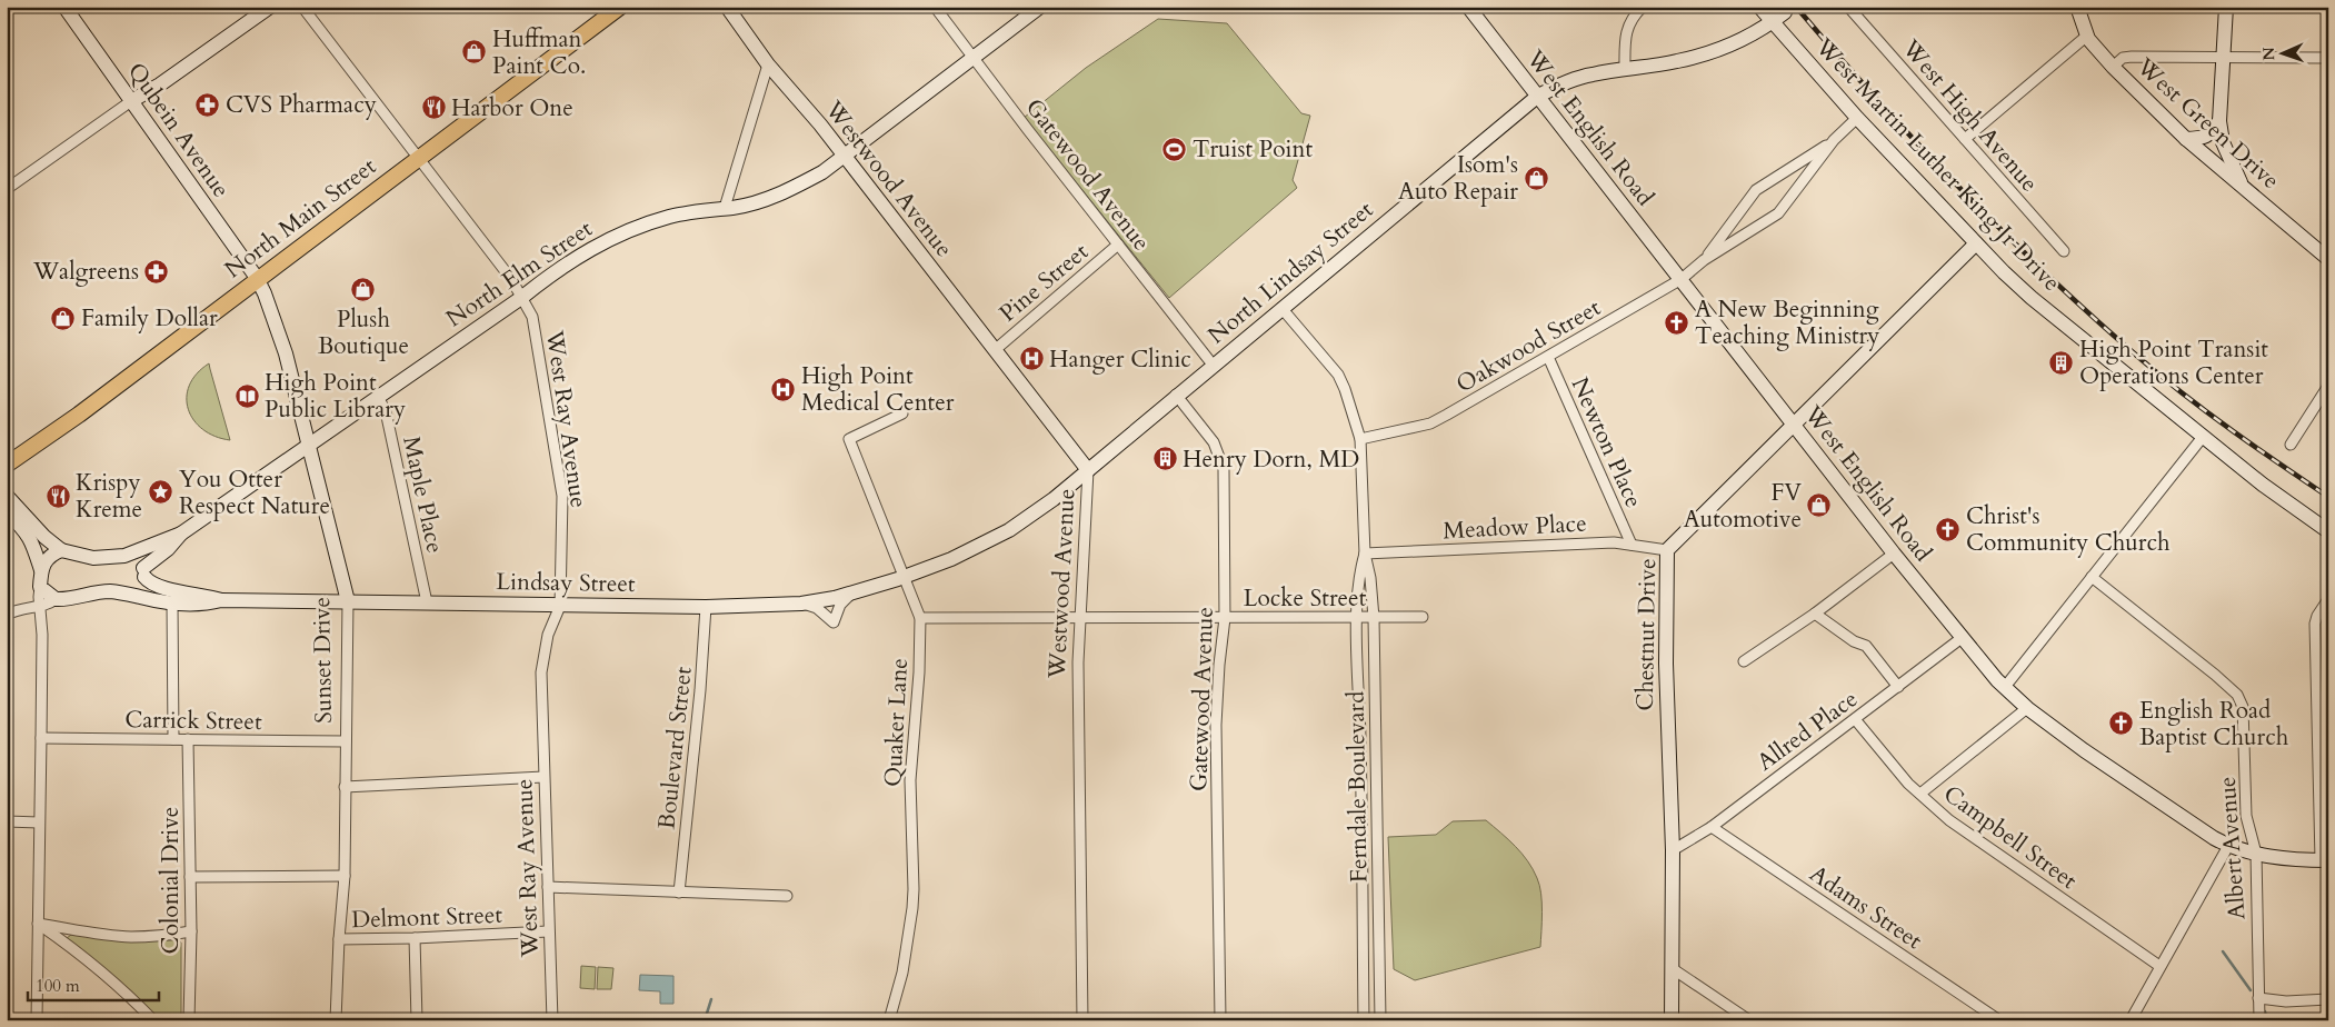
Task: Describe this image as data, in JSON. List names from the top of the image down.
{
  "streets": {
    "main road": [
      "West Green Drive",
      "West English Road",
      "Qubein Avenue",
      "West Martin Luther King Jr Drive",
      "Westwood Avenue",
      "North Main Street",
      "North Lindsay Street",
      "North Elm Street",
      "Lindsay Street",
      "Chestnut Drive",
      "Sunset Drive"
    ],
    "street": [
      "West High Avenue",
      "Gatewood Avenue",
      "Pine Street",
      "Oakwood Street",
      "West Ray Avenue",
      "Newton Place",
      "Maple Place",
      "Meadow Place",
      "Locke Street",
      "Carrick Street",
      "Quaker Lane",
      "Allred Place",
      "Boulevard Street",
      "Ferndale Boulevard",
      "Campbell Street",
      "Albert Avenue",
      "Colonial Drive",
      "Adams Street",
      "Delmont Street"
    ]
  },
  "crossings": [
    ["West English Road", "North Lindsay Street"],
    ["West English Road", "Oakwood Street"],
    ["West English Road", "Chestnut Drive"],
    ["West English Road", "Allred Place"],
    ["West English Road", "Albert Avenue"],
    ["Qubein Avenue", "North Main Street"],
    ["Qubein Avenue", "Sunset Drive"],
    ["West Martin Luther King Jr Drive", "North Lindsay Street"],
    ["West Martin Luther King Jr Drive", "Oakwood Street"],
    ["West Martin Luther King Jr Drive", "Chestnut Drive"],
    ["Gatewood Avenue", "North Lindsay Street"],
    ["Gatewood Avenue", "North Elm Street"],
    ["Gatewood Avenue", "Pine Street"],
    ["Gatewood Avenue", "Locke Street"],
    ["Westwood Avenue", "North Lindsay Street"],
    ["Westwood Avenue", "North Elm Street"],
    ["Westwood Avenue", "Pine Street"],
    ["Westwood Avenue", "Locke Street"],
    ["North Main Street", "West Ray Avenue"],
    ["North Main Street", "Sunset Drive"],
    ["North Lindsay Street", "Lindsay Street"],
    ["North Lindsay Street", "Quaker Lane"],
    ["North Lindsay Street", "Ferndale Boulevard"],
    ["North Elm Street", "West Ray Avenue"],
    ["North Elm Street", "Maple Place"],
    ["North Elm Street", "Sunset Drive"],
    ["Oakwood Street", "Newton Place"],
    ["Oakwood Street", "Ferndale Boulevard"],
    ["West Ray Avenue", "Lindsay Street"],
    ["West Ray Avenue", "Delmont Street"],
    ["Newton Place", "Meadow Place"],
    ["Maple Place", "Lindsay Street"],
    ["Meadow Place", "Chestnut Drive"],
    ["Meadow Place", "Ferndale Boulevard"],
    ["Lindsay Street", "Sunset Drive"],
    ["Lindsay Street", "Quaker Lane"],
    ["Lindsay Street", "Boulevard Street"],
    ["Locke Street", "Quaker Lane"],
    ["Locke Street", "Ferndale Boulevard"],
    ["Chestnut Drive", "Allred Place"],
    ["Sunset Drive", "Carrick Street"],
    ["Sunset Drive", "Delmont Street"],
    ["Carrick Street", "Colonial Drive"],
    ["Allred Place", "Campbell Street"],
    ["Allred Place", "Adams Street"],
    ["Colonial Drive", "Delmont Street"]
  ],
  "places": {
    "shop": [
      "Huffman Paint Co.",
      "Isom's Auto Repair",
      "Plush Boutique",
      "Family Dollar",
      "FV Automotive"
    ],
    "pharmacy": ["CVS Pharmacy", "Walgreens"],
    "restaurant": ["Harbor One", "Krispy Kreme"],
    "sports": ["Truist Point"],
    "church": ["A New Beginning Teaching Ministry", "Christ's Community Church", "English Road Baptist Church"],
    "hospital": ["Hanger Clinic", "High Point Medical Center"],
    "building": ["High Point Transit Operations Center", "Henry Dorn, MD"],
    "library": ["High Point Public Library"],
    "place": ["You Otter Respect Nature"]
  },
  "scale_bar": "100 m",
  "north": "left"
}
